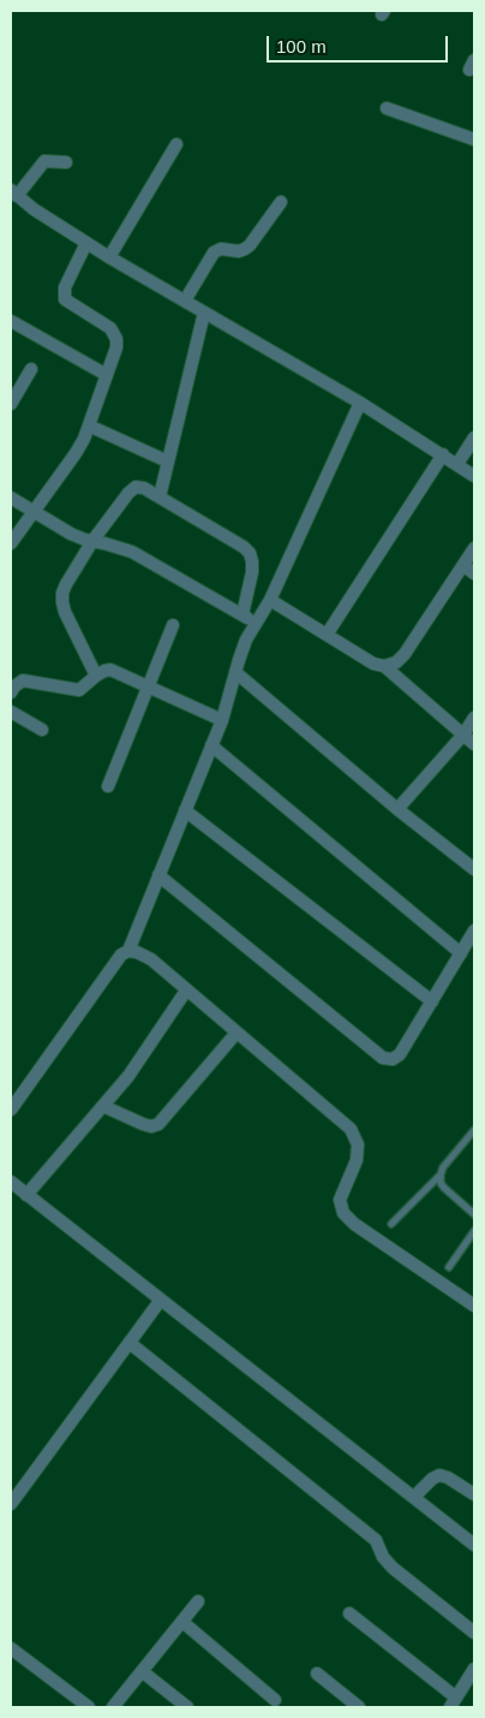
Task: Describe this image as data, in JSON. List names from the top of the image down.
{
  "scale_bar": "100 m"
}
